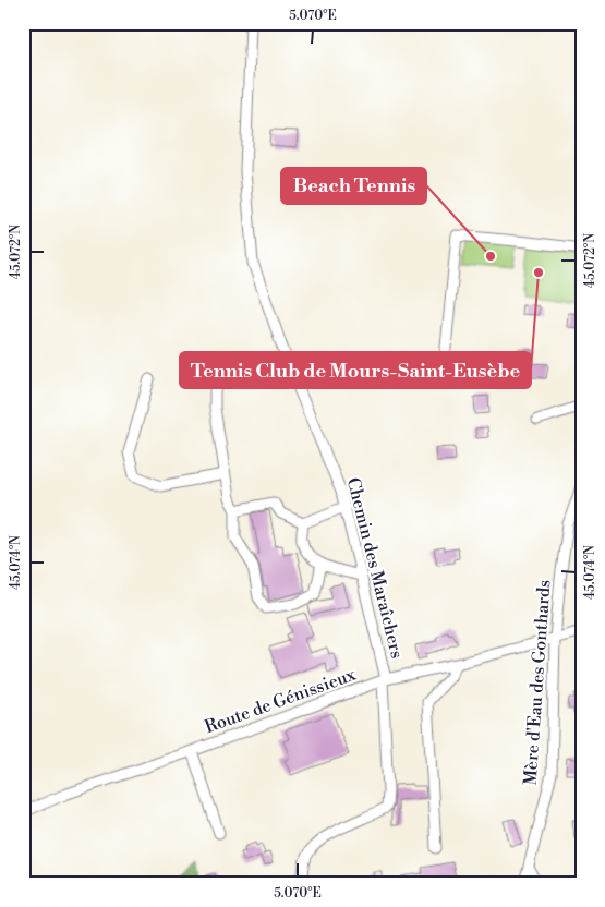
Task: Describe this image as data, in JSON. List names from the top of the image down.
{
  "streets": {
    "street": ["Chemin des Maraîchers", "Mère d'Eau des Gonthards", "Route de Génissieux"]
  },
  "crossings": [
    ["Chemin des Maraîchers", "Route de Génissieux"],
    ["Mère d'Eau des Gonthards", "Route de Génissieux"]
  ],
  "places": ["Beach Tennis", "Tennis Club de Mours-Saint-Eusèbe"],
  "coordinates": ["5.070°E", "45.072°N", "45.074°N"]
}
